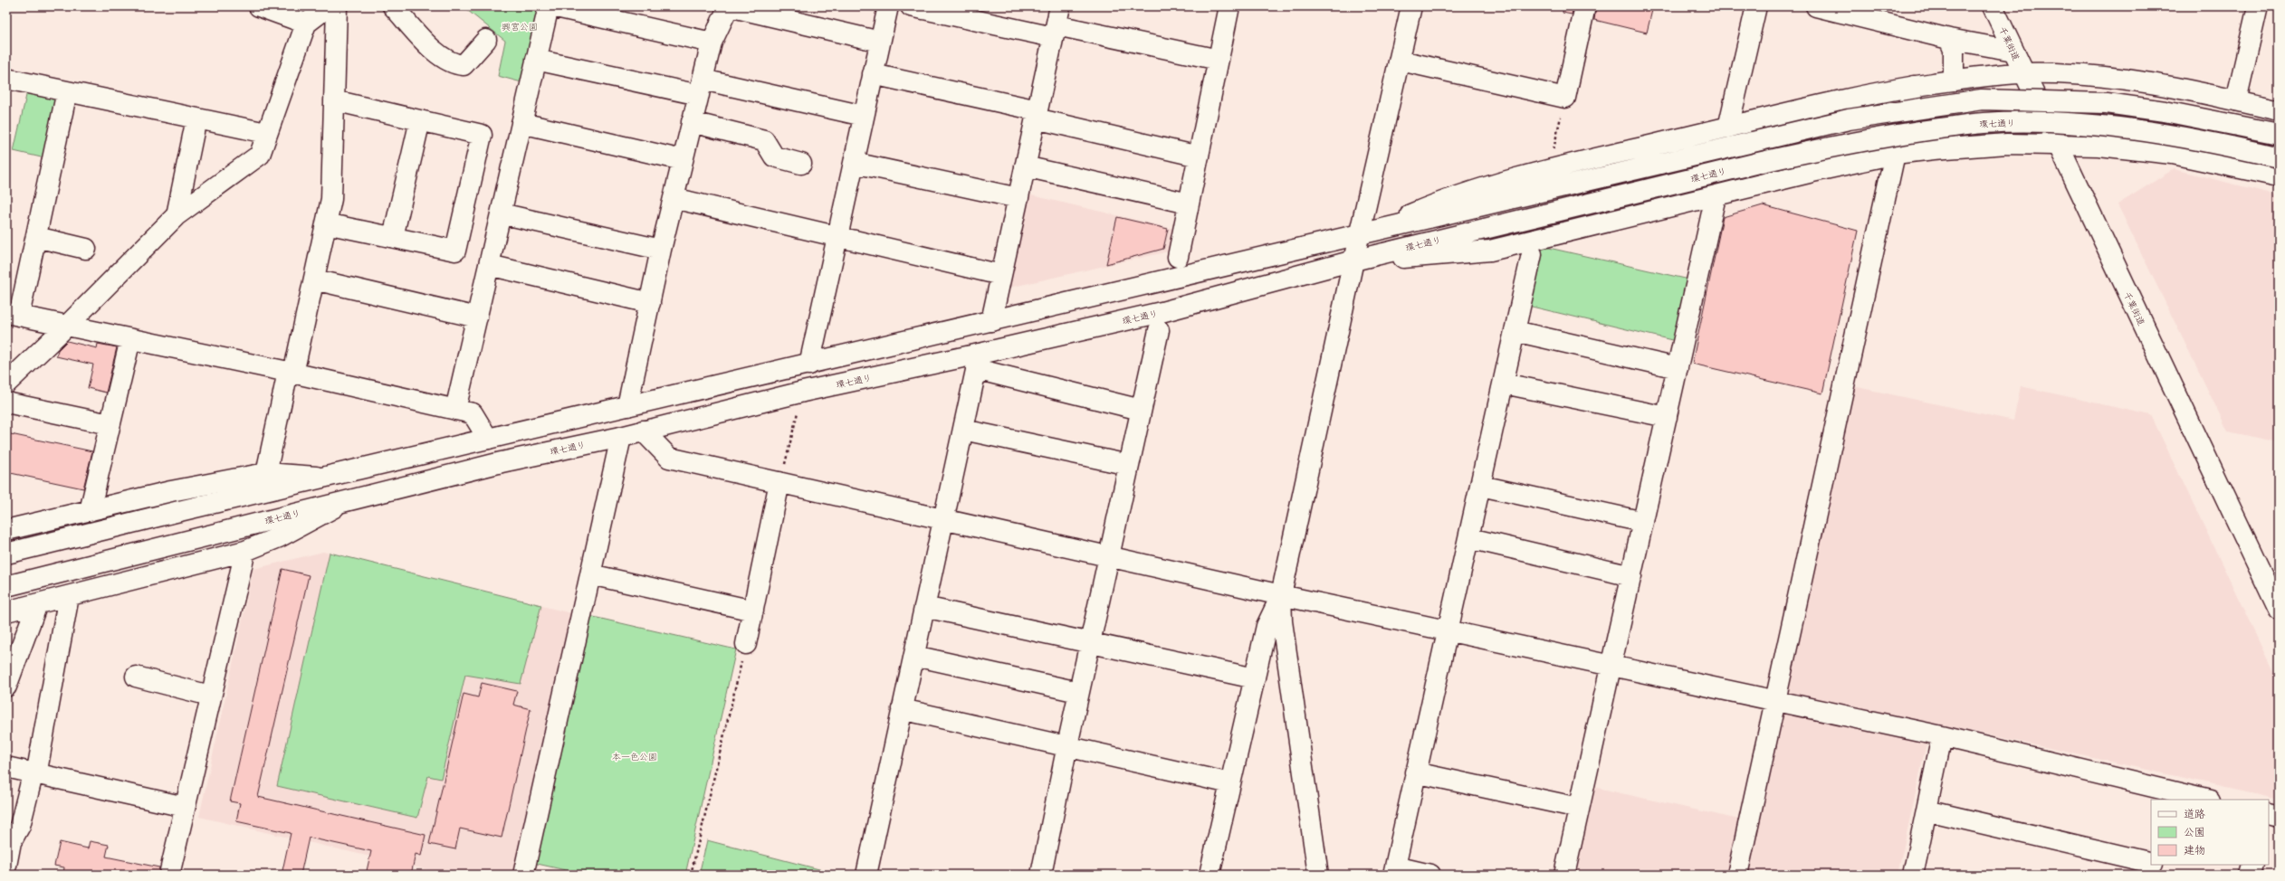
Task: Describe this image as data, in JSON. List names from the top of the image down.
{
  "streets": {
    "main road": ["千葉街道", "環七通り"]
  },
  "parks": ["興宮公園", "本一色公園"],
  "legend": ["道路", "公園", "建物"]
}
